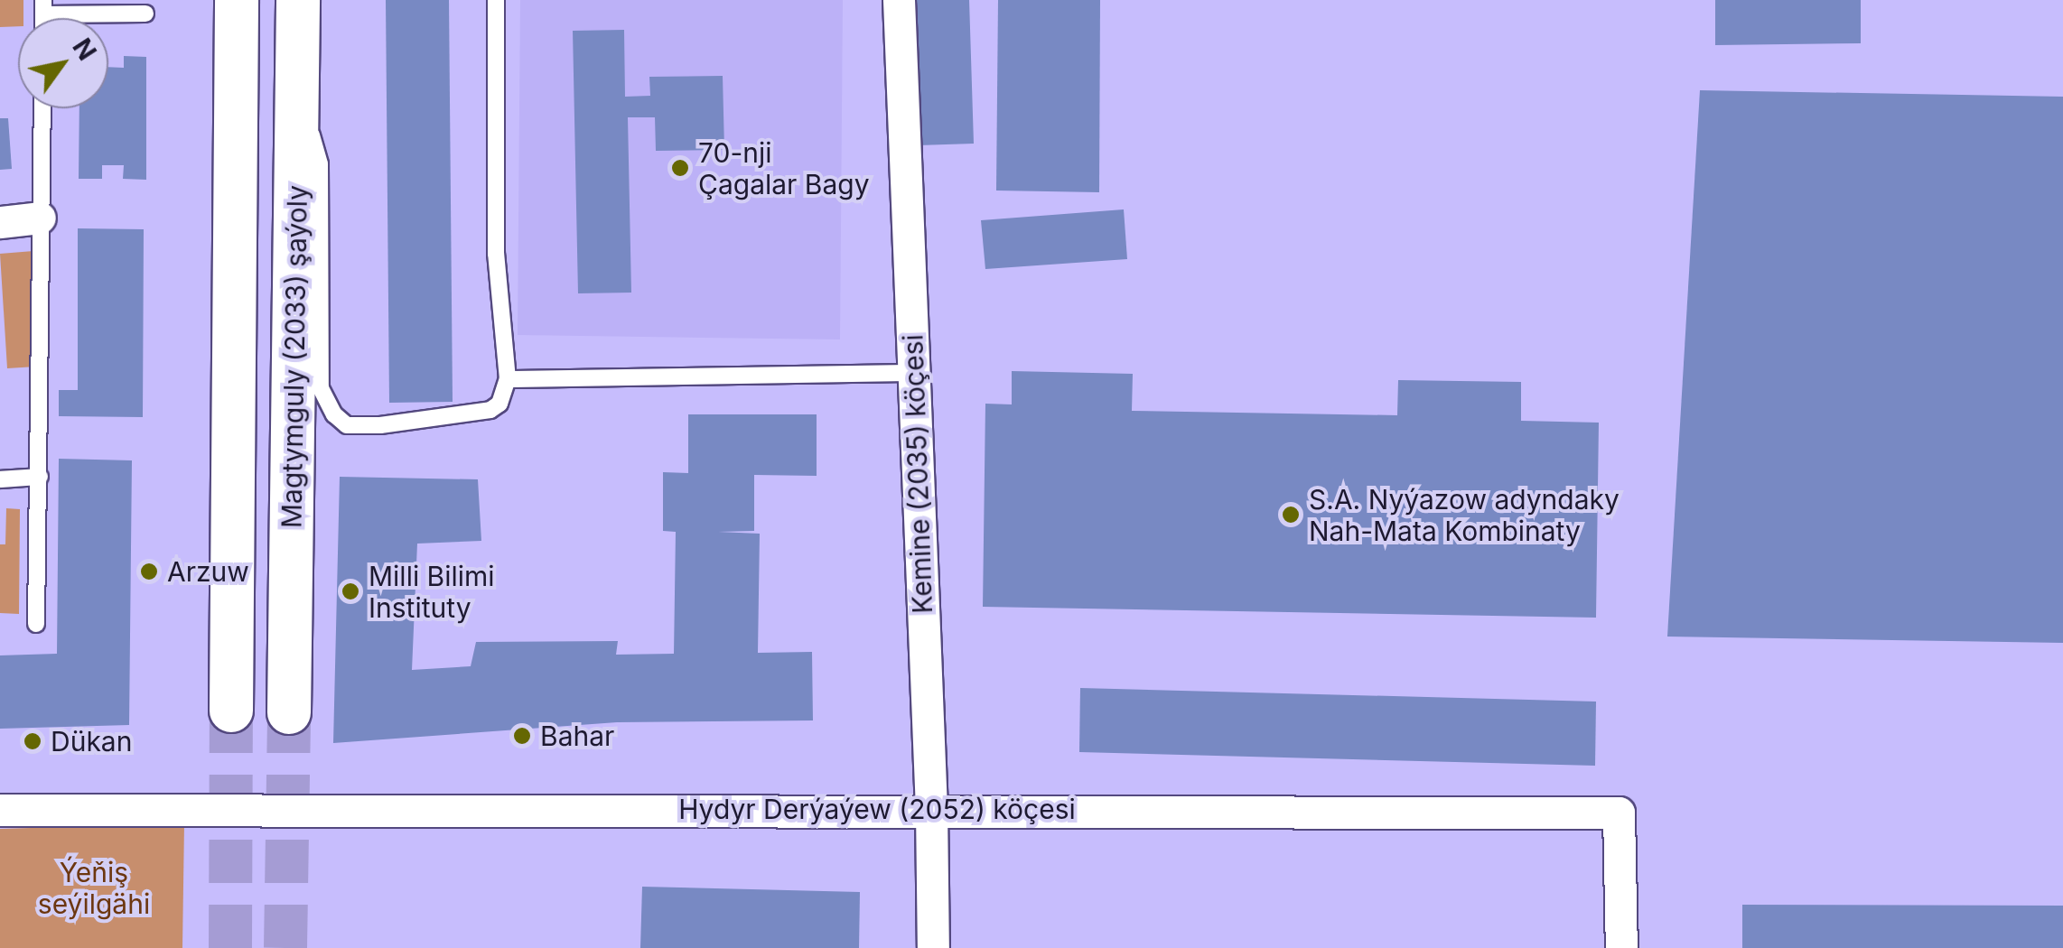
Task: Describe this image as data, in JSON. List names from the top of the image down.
{
  "streets": {
    "main road": ["Magtymguly (2033) şaýoly"],
    "street": ["Kemine (2035) köçesi", "Hydyr Derýaýew (2052) köçesi"]
  },
  "crossings": [
    ["Kemine (2035) köçesi", "Hydyr Derýaýew (2052) köçesi"]
  ],
  "parks": ["Ýeňiş seýilgähi"],
  "places": [
    "70-nji Çagalar Bagy",
    "S.A. Nyýazow adyndaky Nah-Mata Kombinaty",
    "Arzuw",
    "Milli Bilimi Instituty",
    "Bahar",
    "Dükan"
  ],
  "north": "top right"
}
